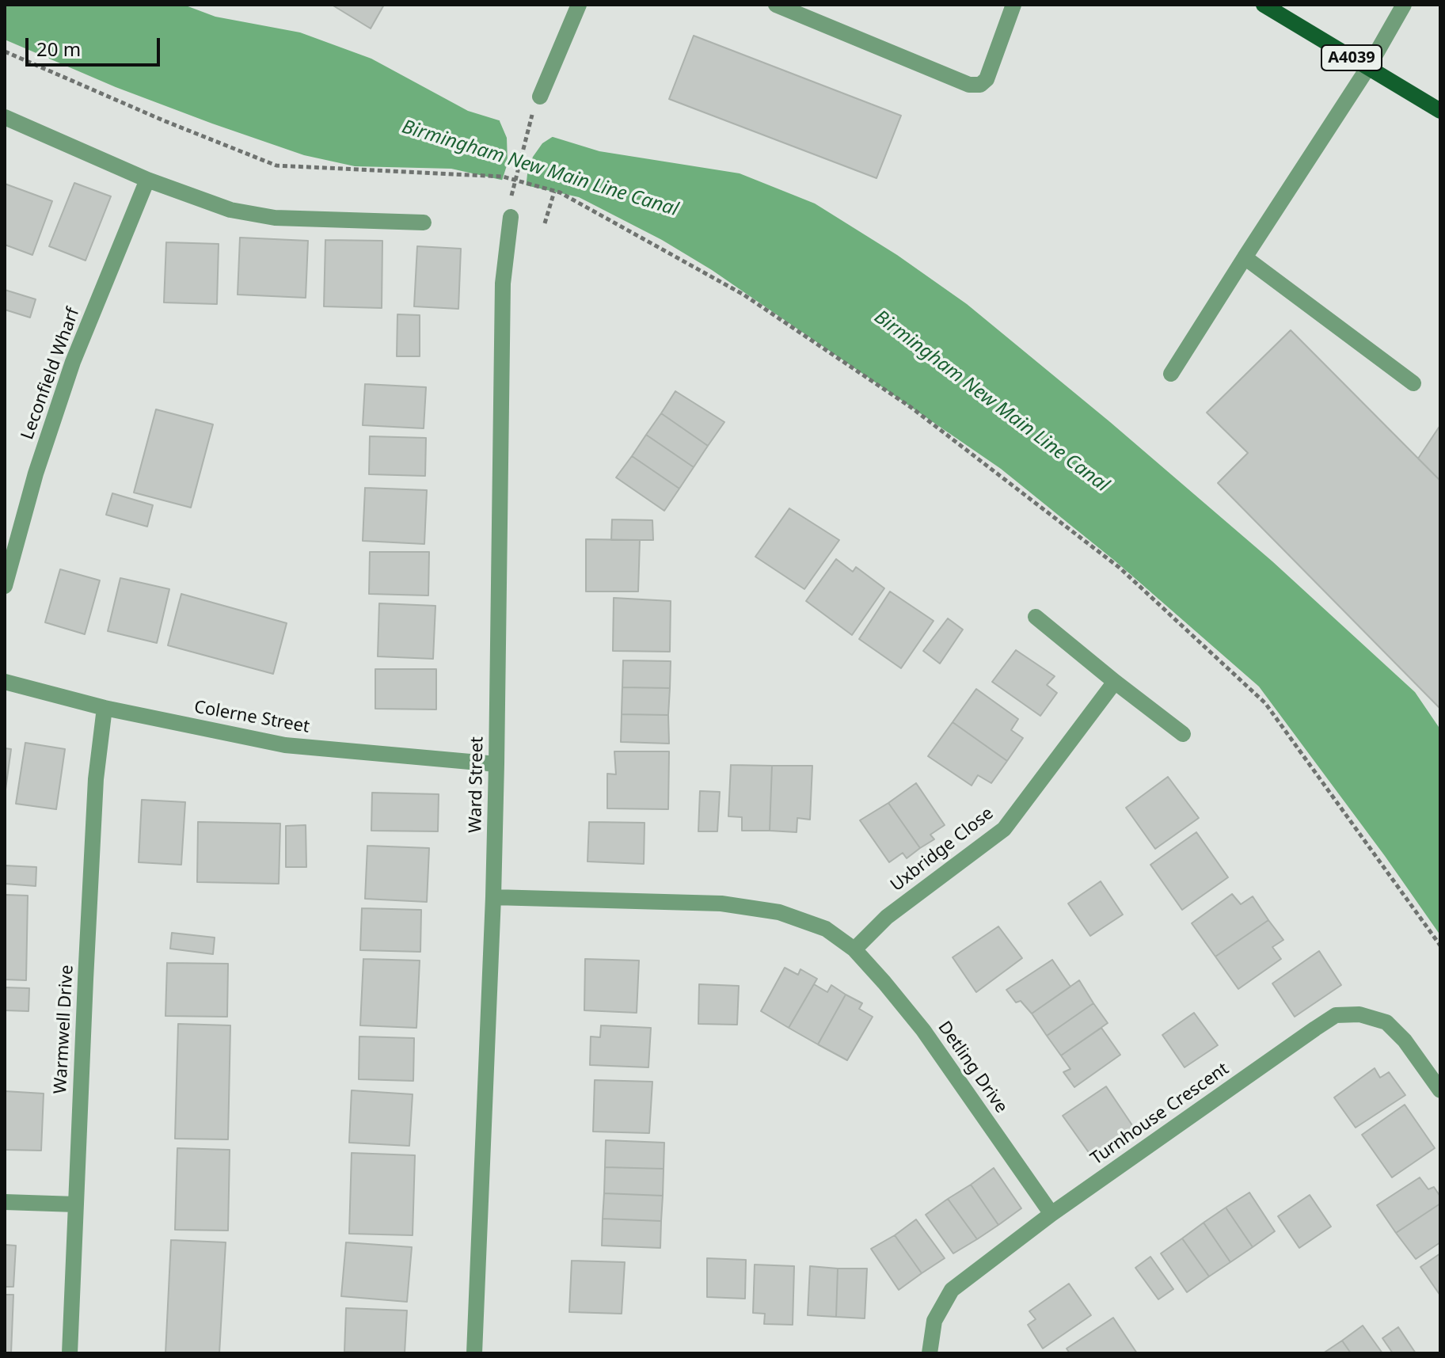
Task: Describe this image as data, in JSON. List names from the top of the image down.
{
  "streets": {
    "main road": ["A4039"],
    "street": [
      "Leconfield Wharf",
      "Colerne Street",
      "Ward Street",
      "Uxbridge Close",
      "Warmwell Drive",
      "Detling Drive",
      "Turnhouse Crescent"
    ]
  },
  "crossings": [
    ["Colerne Street", "Ward Street"],
    ["Colerne Street", "Warmwell Drive"],
    ["Ward Street", "Detling Drive"],
    ["Uxbridge Close", "Detling Drive"],
    ["Detling Drive", "Turnhouse Crescent"]
  ],
  "water": ["Birmingham New Main Line Canal"],
  "scale_bar": "20 m"
}
